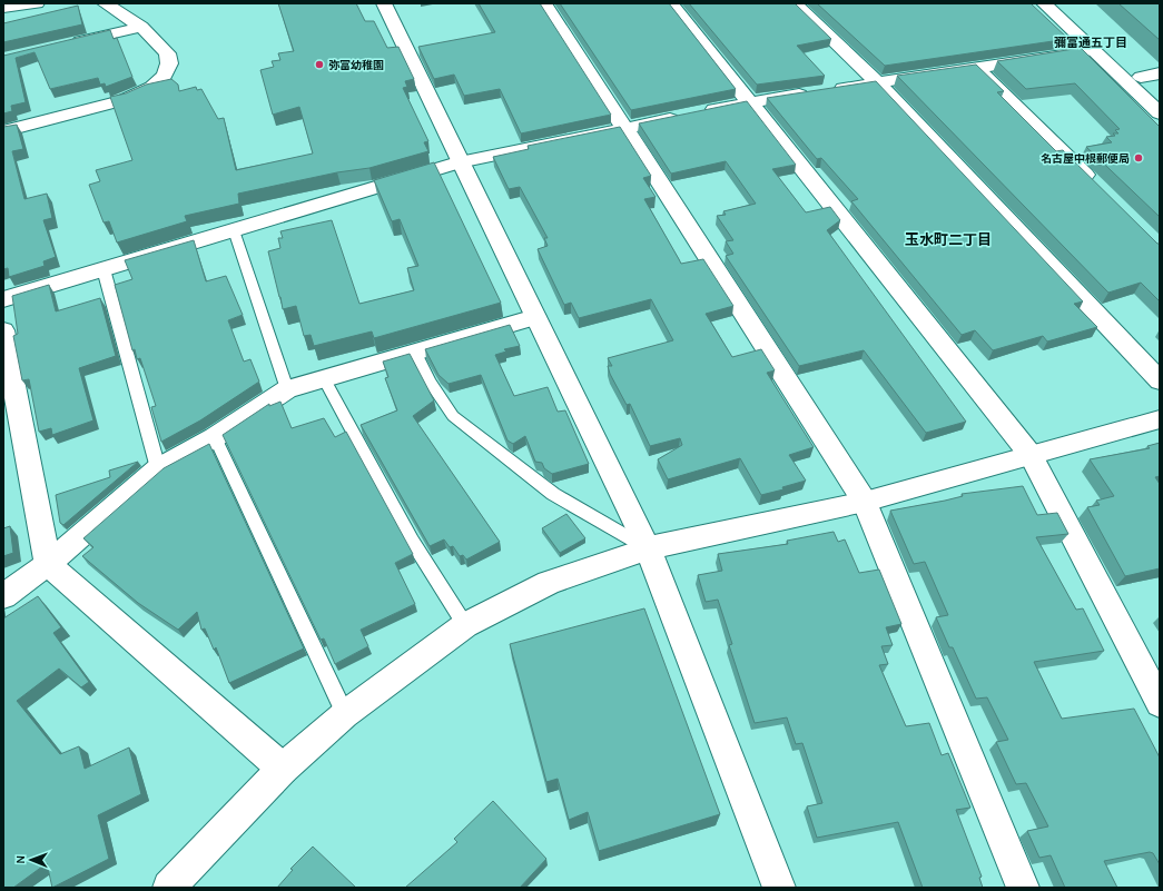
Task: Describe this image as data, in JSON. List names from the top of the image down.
{
  "districts": ["彌富通五丁目", "玉水町二丁目"],
  "places": ["弥富幼稚園", "名古屋中根郵便局"],
  "north": "left"
}
